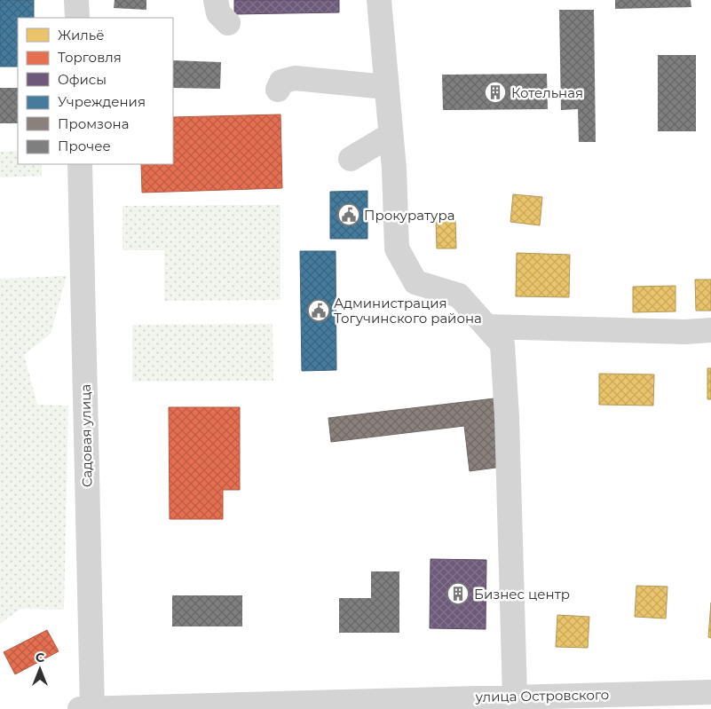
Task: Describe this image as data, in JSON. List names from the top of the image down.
{
  "streets": {
    "street": ["Садовая улица", "улица Островского"]
  },
  "crossings": [
    ["Садовая улица", "улица Островского"]
  ],
  "places": {
    "building": ["Котельная", "Бизнес центр"],
    "public building": ["Прокуратура", "Администрация Тогучинского района"]
  },
  "legend": [
    "Жильё",
    "Торговля",
    "Офисы",
    "Учреждения",
    "Промзона",
    "Прочее"
  ],
  "north": "top"
}
